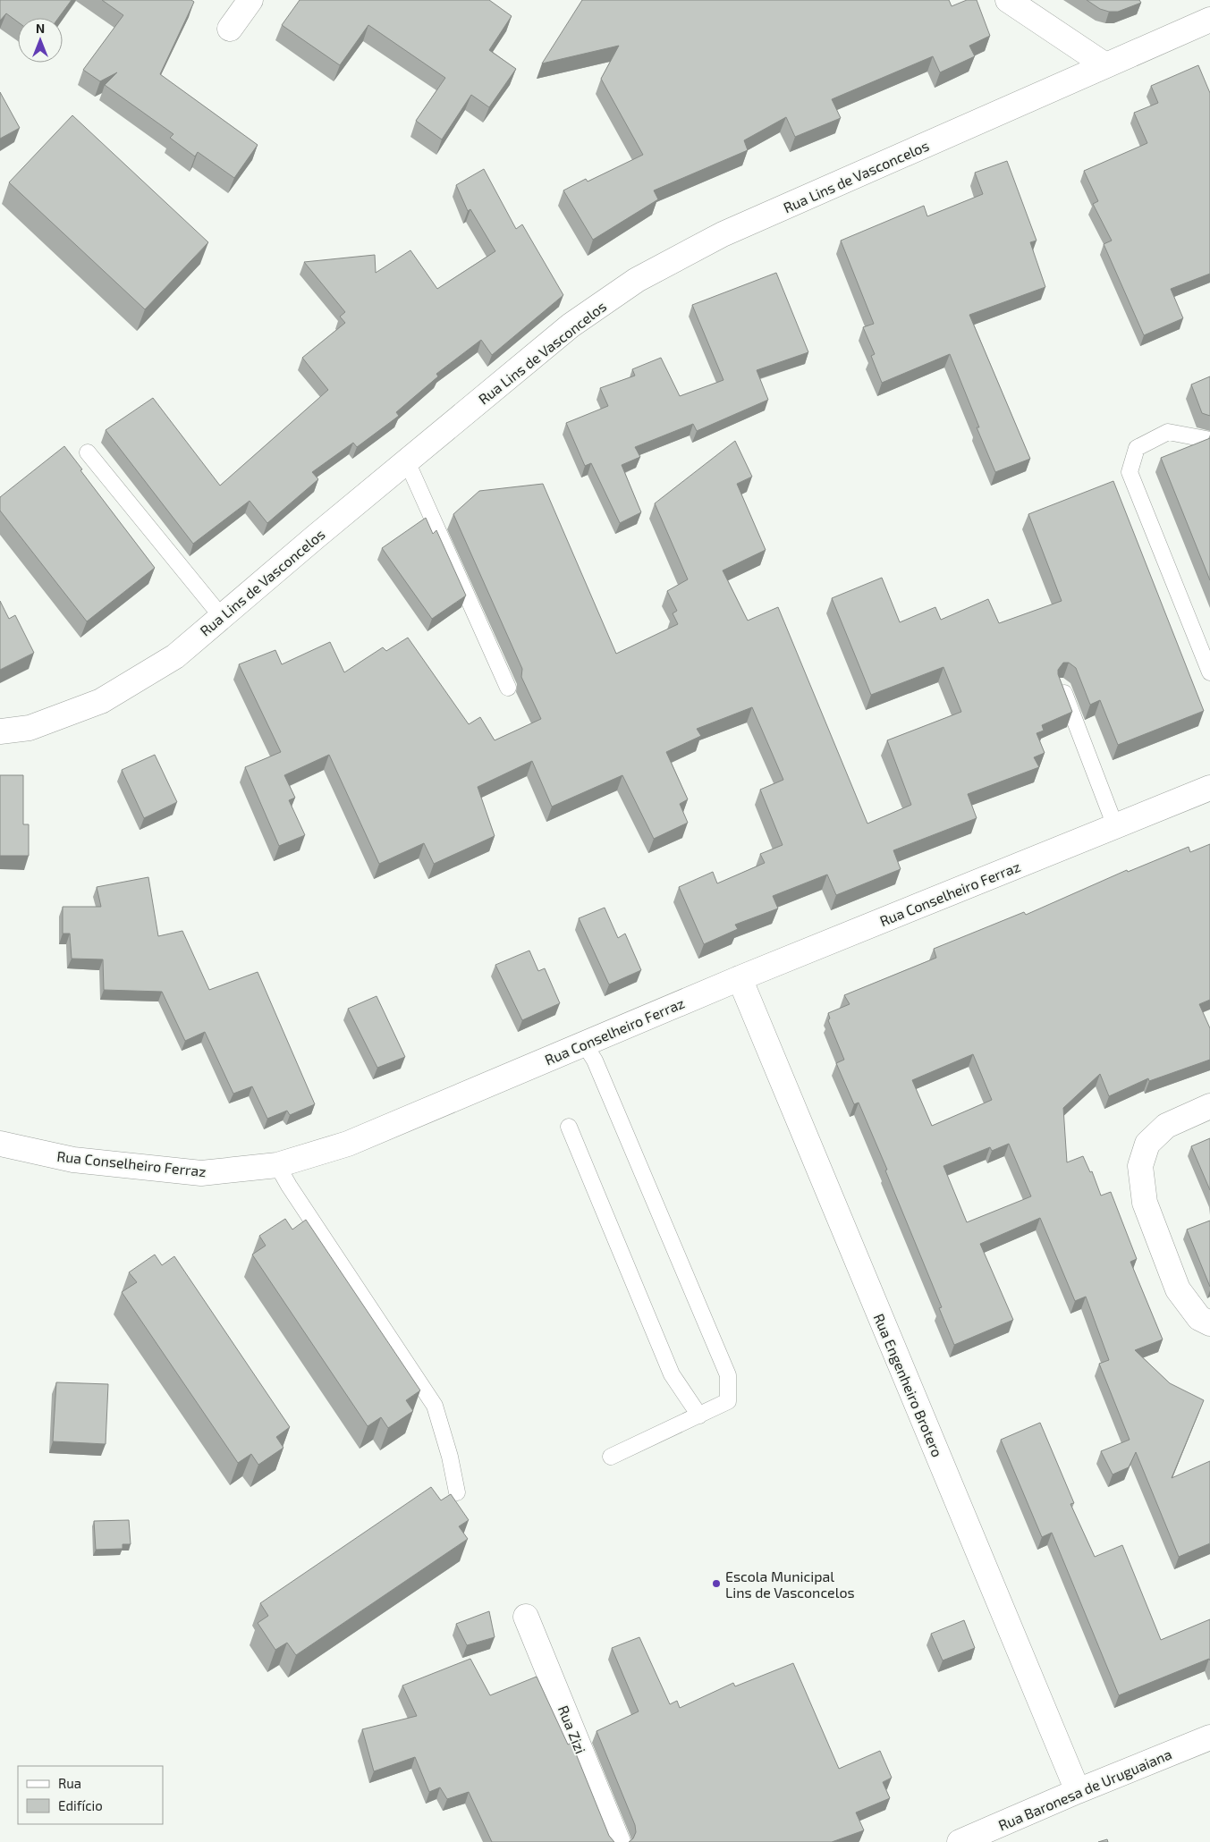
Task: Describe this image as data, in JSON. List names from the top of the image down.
{
  "streets": {
    "street": [
      "Rua Lins de Vasconcelos",
      "Rua Conselheiro Ferraz",
      "Rua Engenheiro Brotero",
      "Rua Zizi",
      "Rua Baronesa de Uruguaiana"
    ]
  },
  "crossings": [
    ["Rua Conselheiro Ferraz", "Rua Engenheiro Brotero"],
    ["Rua Engenheiro Brotero", "Rua Baronesa de Uruguaiana"]
  ],
  "places": ["Escola Municipal Lins de Vasconcelos"],
  "legend": ["Rua", "Edifício"],
  "north": "top"
}
